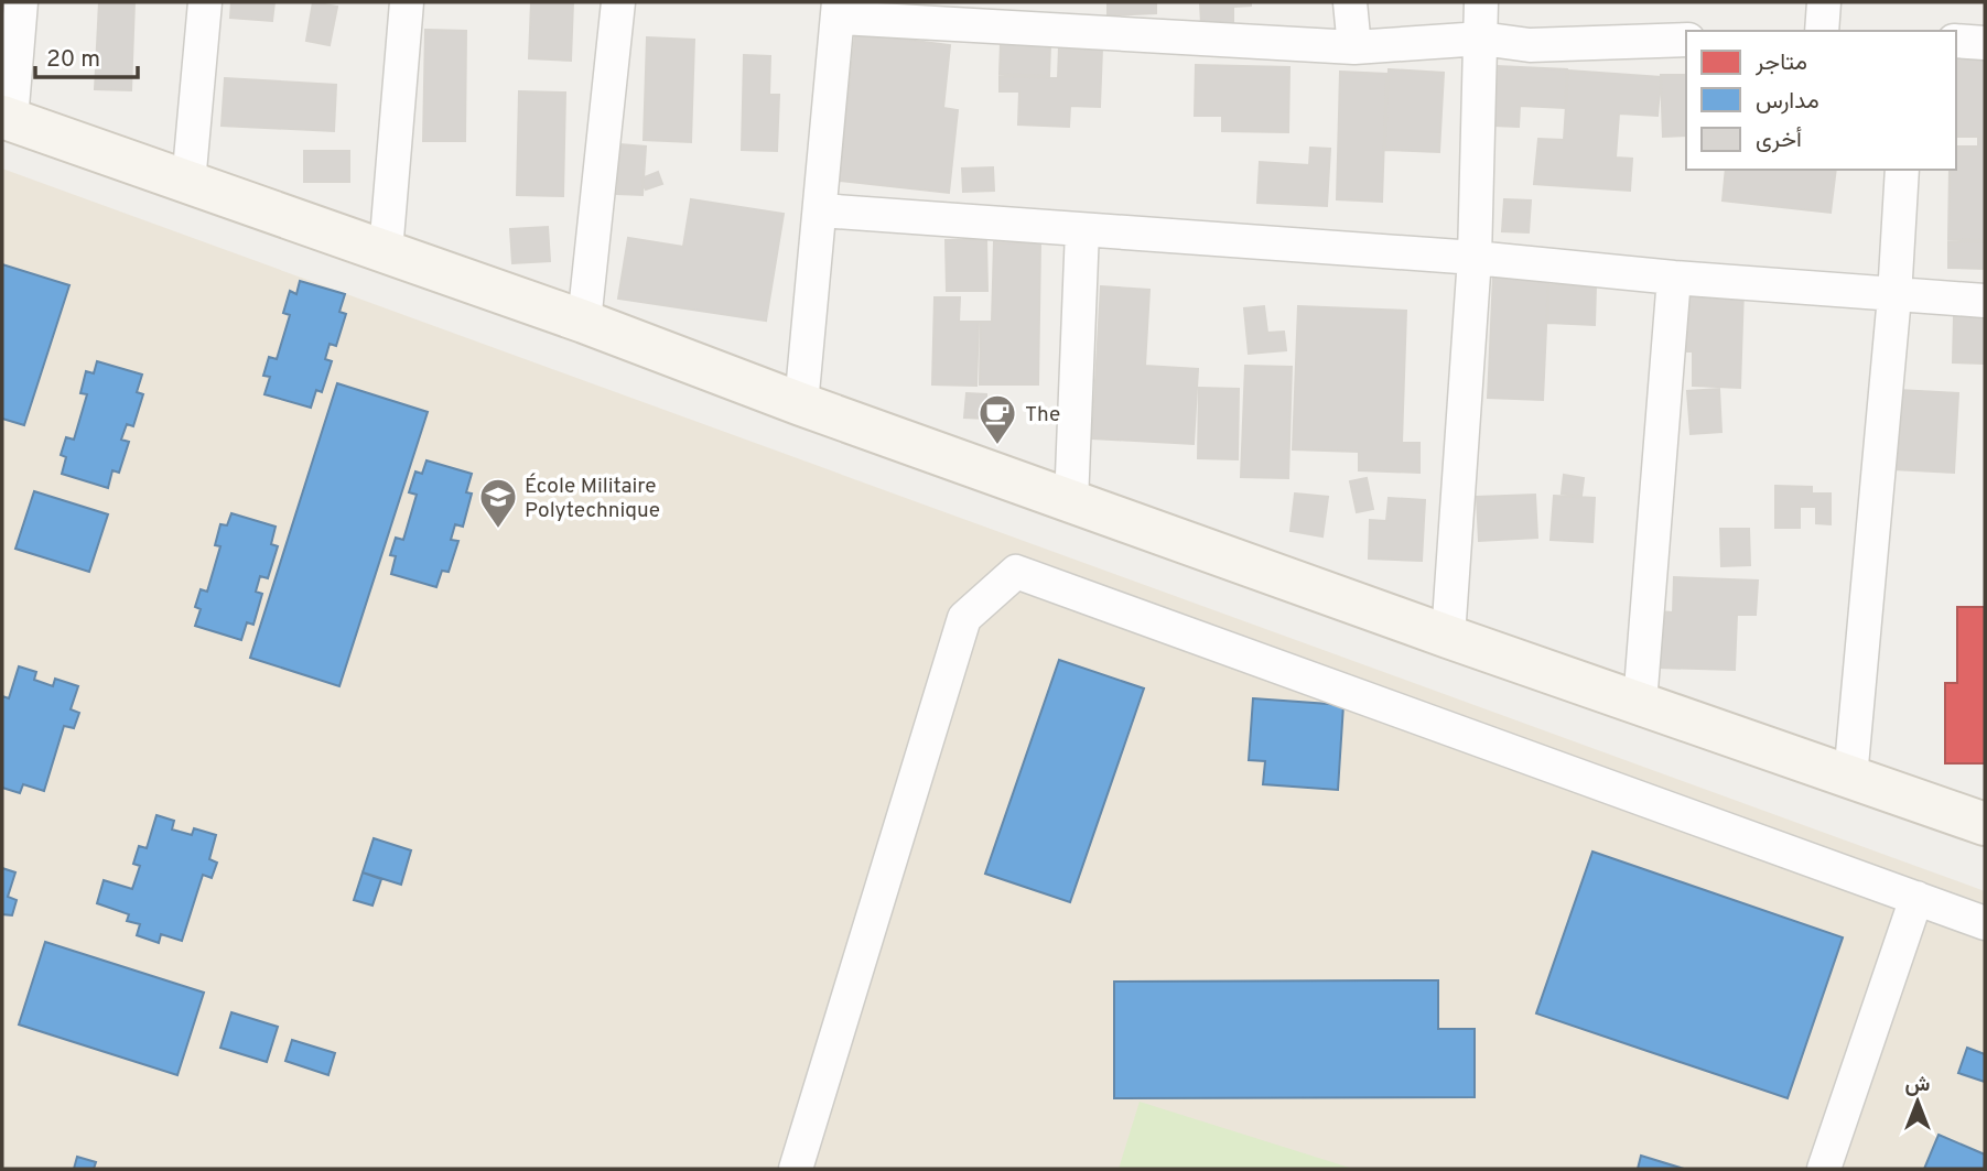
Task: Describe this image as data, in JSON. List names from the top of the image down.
{
  "places": {
    "cafe": ["The"],
    "school or university": ["École Militaire Polytechnique"]
  },
  "legend": ["متاجر", "مدارس", "أخرى"],
  "scale_bar": "20 m",
  "north": "top"
}
